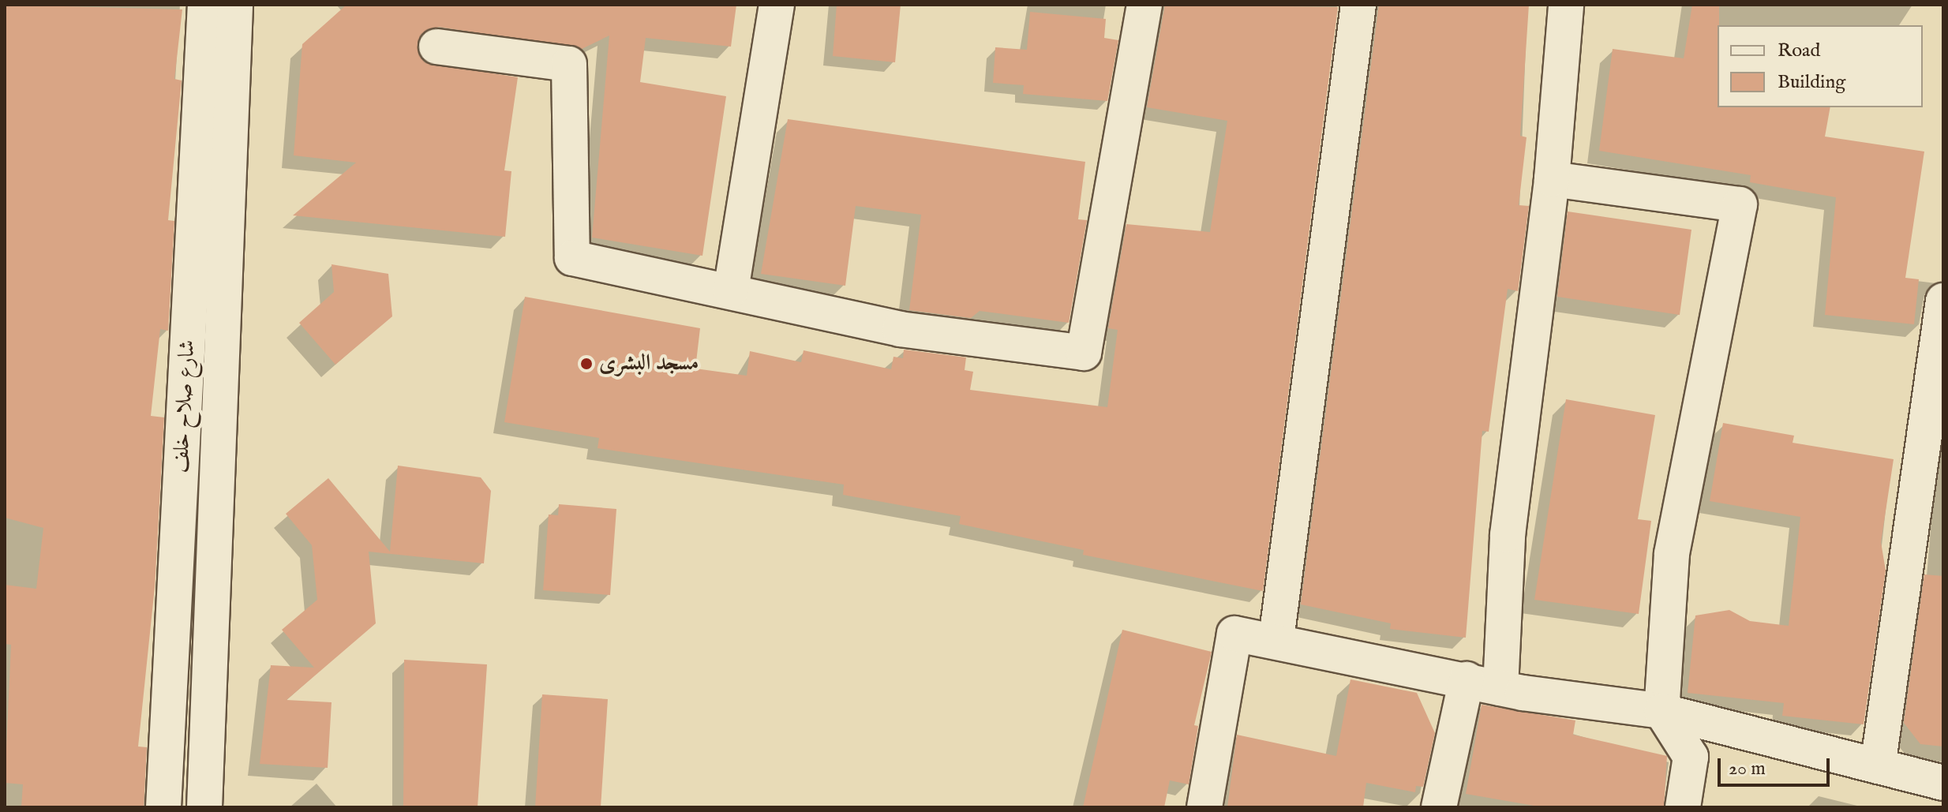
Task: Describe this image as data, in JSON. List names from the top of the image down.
{
  "streets": {
    "street": ["شارع صلاح خلف"]
  },
  "places": ["مسجد البشرى"],
  "legend": ["Road", "Building"],
  "scale_bar": "20 m"
}
